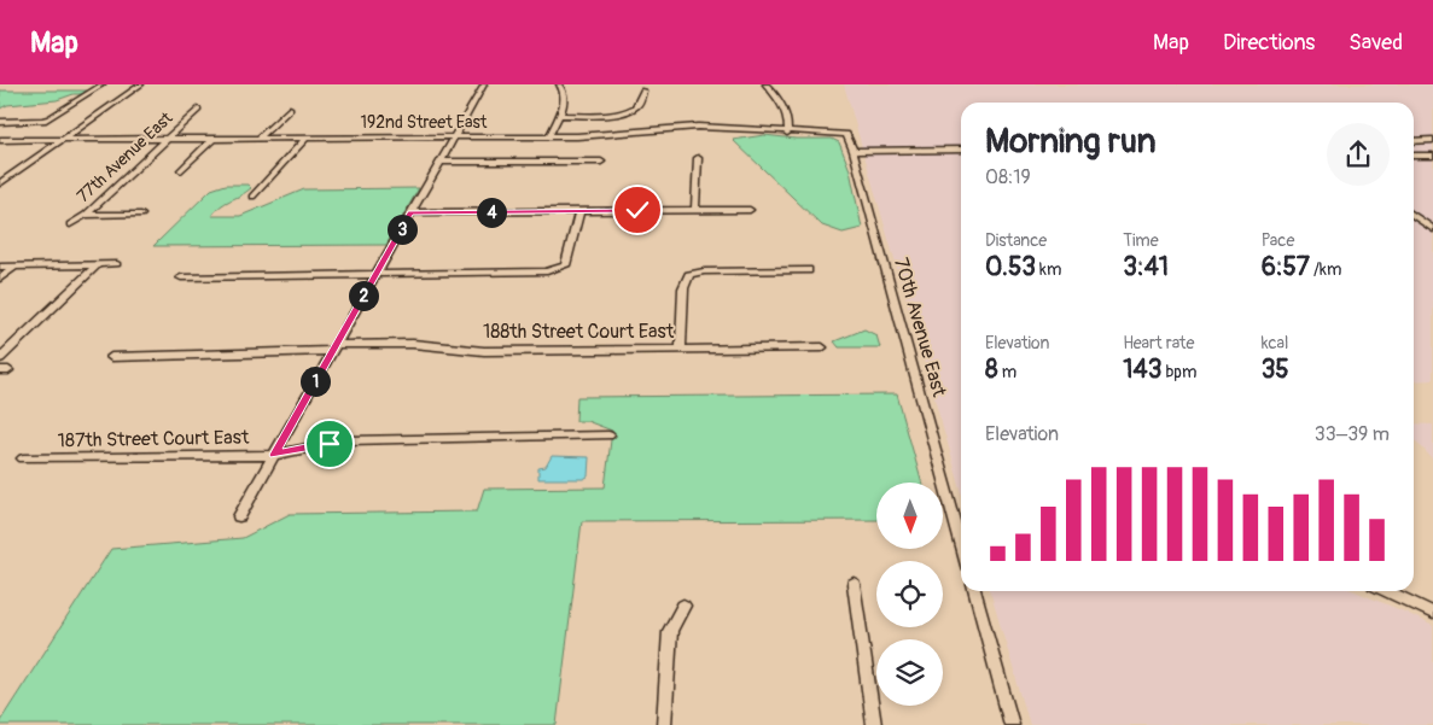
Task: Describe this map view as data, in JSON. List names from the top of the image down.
{
  "streets": {
    "street": [
      "192nd Street East",
      "77th Avenue East",
      "70th Avenue East",
      "188th Street Court East",
      "187th Street Court East"
    ]
  },
  "crossings": [
    ["192nd Street East", "77th Avenue East"],
    ["192nd Street East", "70th Avenue East"]
  ],
  "north": "bottom",
  "page": {
    "header": "Map",
    "nav": ["Map", "Directions", "Saved"],
    "heading": ["Morning run", "08:19"],
    "pins": [
      "4",
      "3",
      "2",
      "1"
    ],
    "stats": [
      ["Distance", "0.53 km"],
      ["Time", "3:41"],
      ["Pace", "6:57 /km"],
      ["Elevation", "8 m"],
      ["Heart rate", "143 bpm"],
      ["kcal", "35"]
    ],
    "chart": ["Elevation", "33–39 m"]
  }
}
